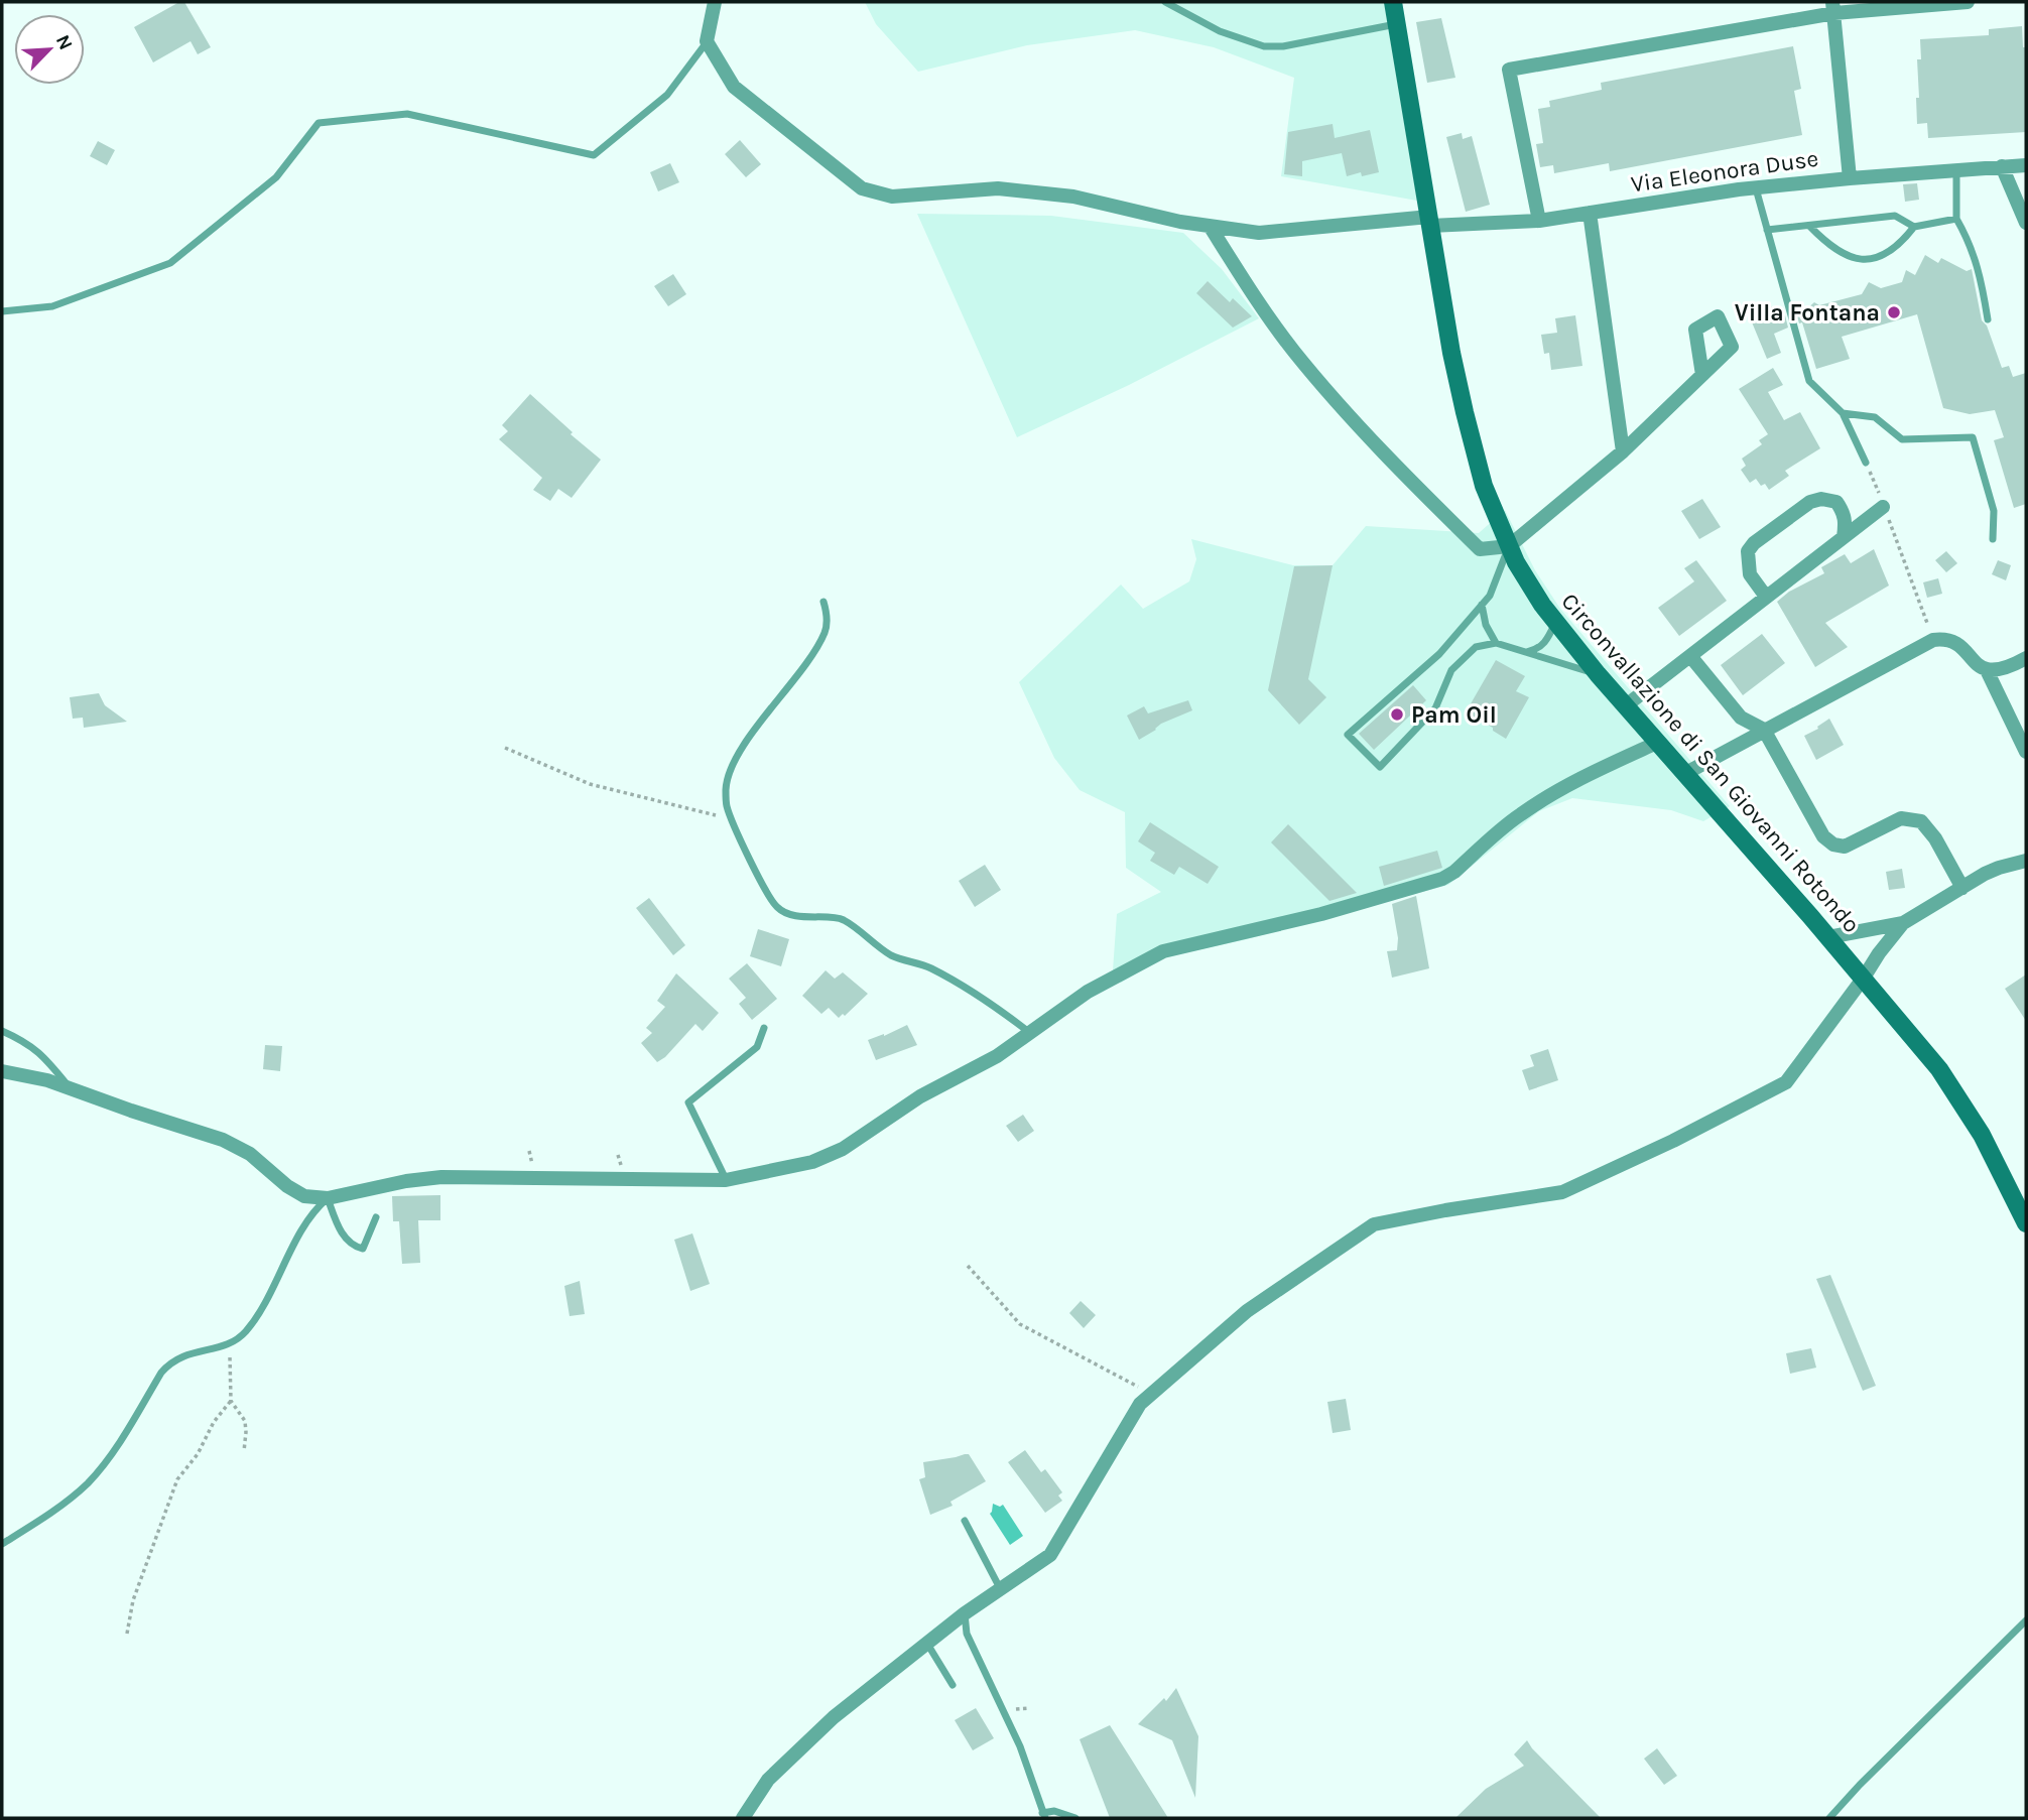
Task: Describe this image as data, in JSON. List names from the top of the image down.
{
  "streets": {
    "main road": ["Circonvallazione di San Giovanni Rotondo"],
    "street": ["Via Eleonora Duse"]
  },
  "crossings": [
    ["Via Eleonora Duse", "Circonvallazione di San Giovanni Rotondo"]
  ],
  "places": ["Villa Fontana", "Pam Oil"],
  "north": "top right"
}
